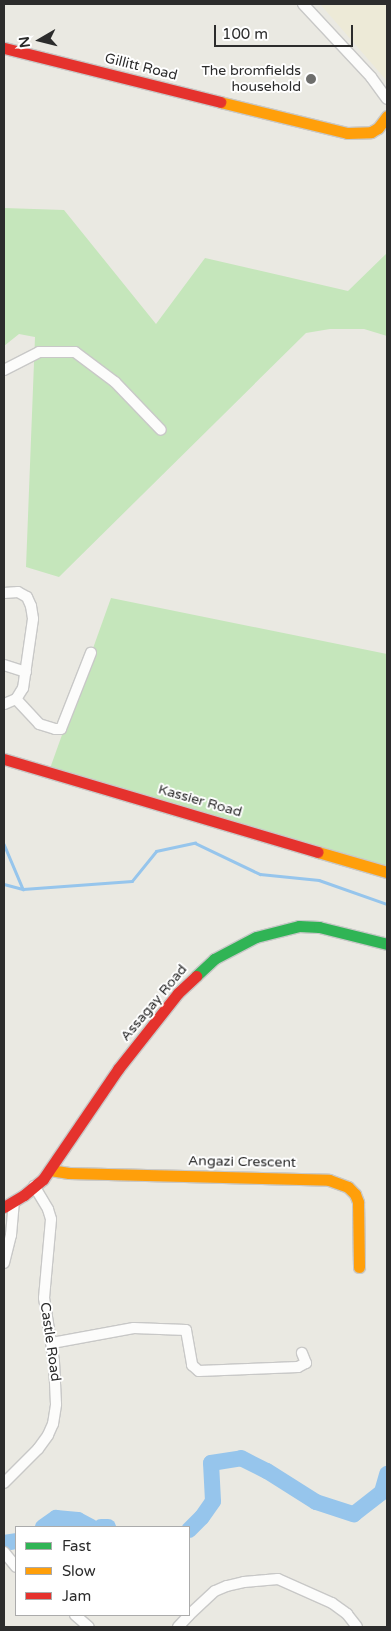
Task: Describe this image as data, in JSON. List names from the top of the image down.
{
  "streets": {
    "street": [
      "Gillitt Road",
      "Kassier Road",
      "Assagay Road",
      "Angazi Crescent",
      "Castle Road"
    ]
  },
  "crossings": [
    ["Assagay Road", "Angazi Crescent"],
    ["Assagay Road", "Castle Road"]
  ],
  "places": ["The bromfields household"],
  "legend": ["Fast", "Slow", "Jam"],
  "scale_bar": "100 m",
  "north": "left"
}
